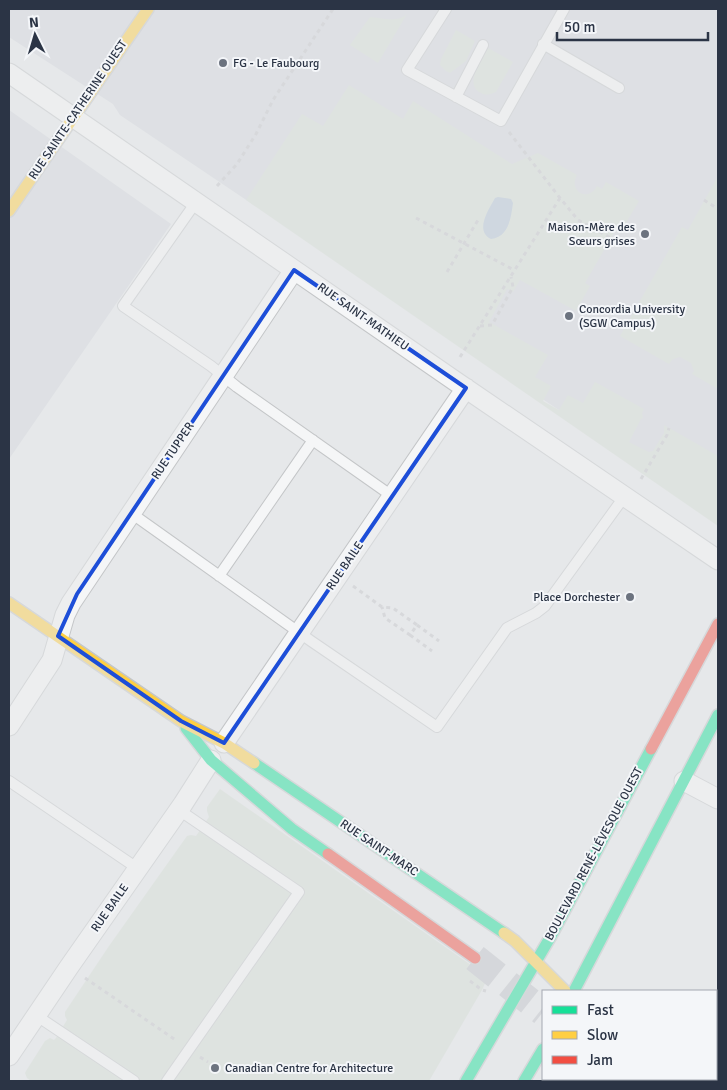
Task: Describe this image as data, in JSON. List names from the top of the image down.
{
  "streets": {
    "street": [
      "RUE SAINTE-CATHERINE OUEST",
      "RUE SAINT-MATHIEU",
      "RUE TUPPER",
      "RUE BAILE",
      "RUE SAINT-MARC",
      "BOULEVARD RENÉ-LÉVESQUE OUEST"
    ]
  },
  "crossings": [
    ["RUE SAINTE-CATHERINE OUEST", "RUE SAINT-MATHIEU"],
    ["RUE SAINT-MATHIEU", "RUE TUPPER"],
    ["RUE SAINT-MATHIEU", "RUE BAILE"],
    ["RUE TUPPER", "RUE SAINT-MARC"],
    ["RUE BAILE", "RUE SAINT-MARC"],
    ["RUE SAINT-MARC", "BOULEVARD RENÉ-LÉVESQUE OUEST"]
  ],
  "places": [
    "FG - Le Faubourg",
    "Maison-Mère des Sœurs grises",
    "Concordia University (SGW Campus)",
    "Place Dorchester",
    "Canadian Centre for Architecture"
  ],
  "legend": ["Fast", "Slow", "Jam"],
  "scale_bar": "50 m",
  "north": "top"
}
